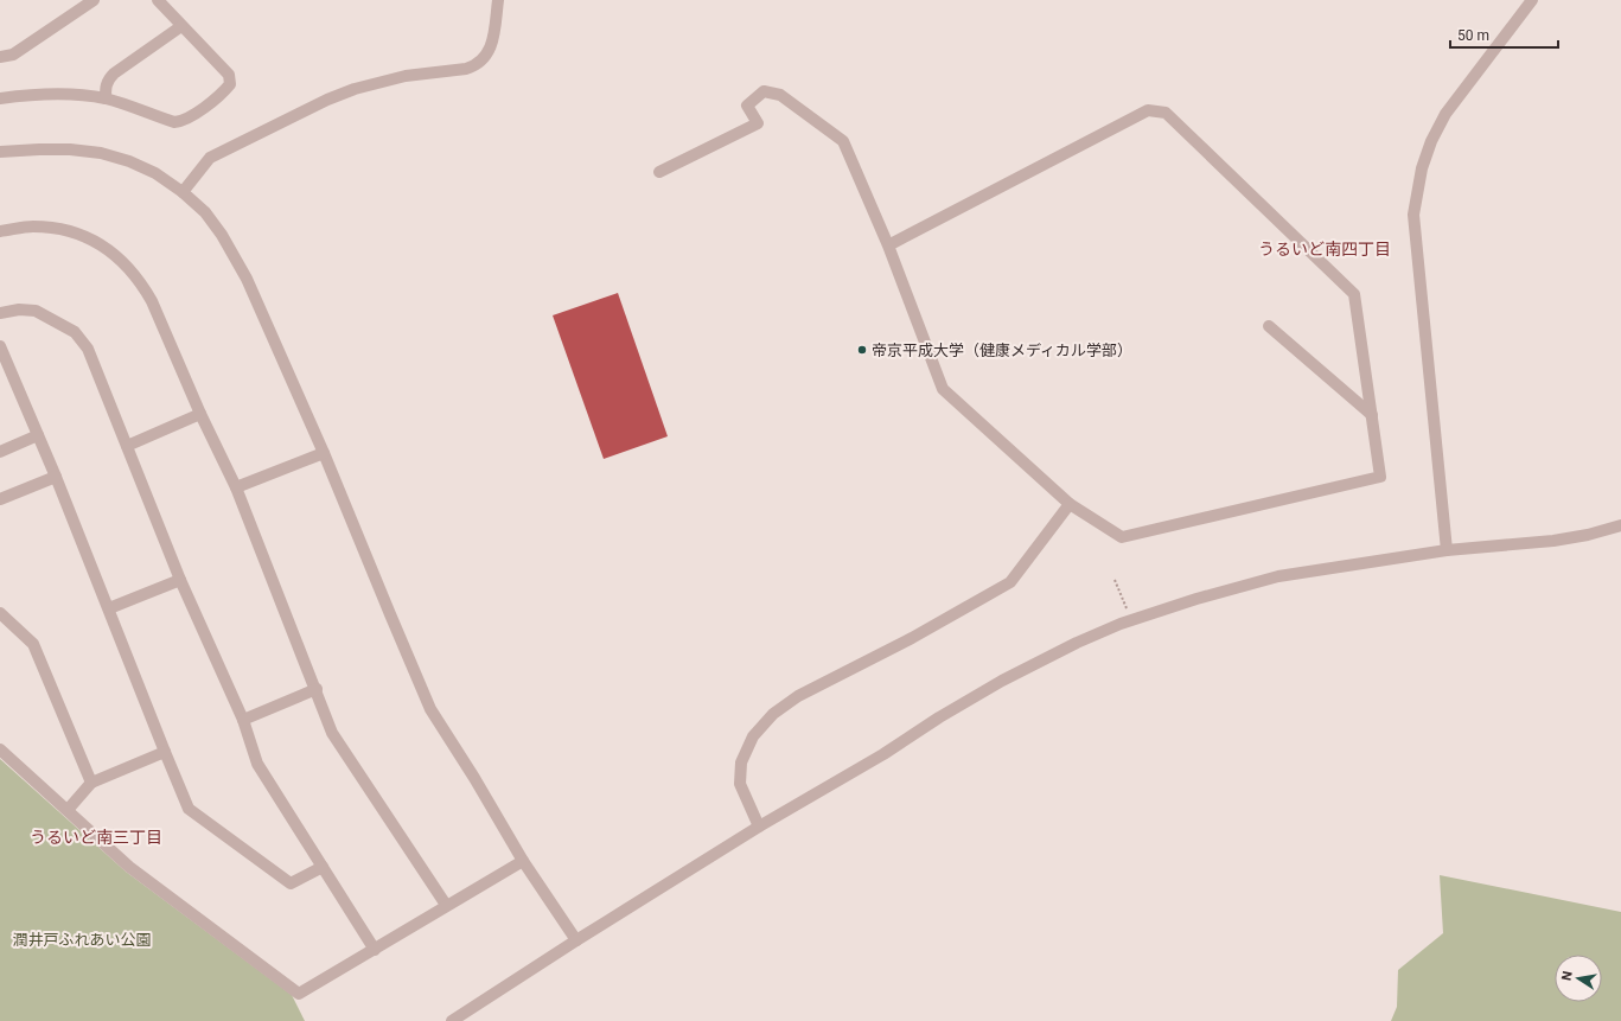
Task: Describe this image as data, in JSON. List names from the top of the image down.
{
  "districts": ["うるいど南四丁目", "うるいど南三丁目"],
  "parks": ["潤井戸ふれあい公園"],
  "places": ["帝京平成大学（健康メディカル学部）"],
  "scale_bar": "50 m",
  "north": "left"
}
